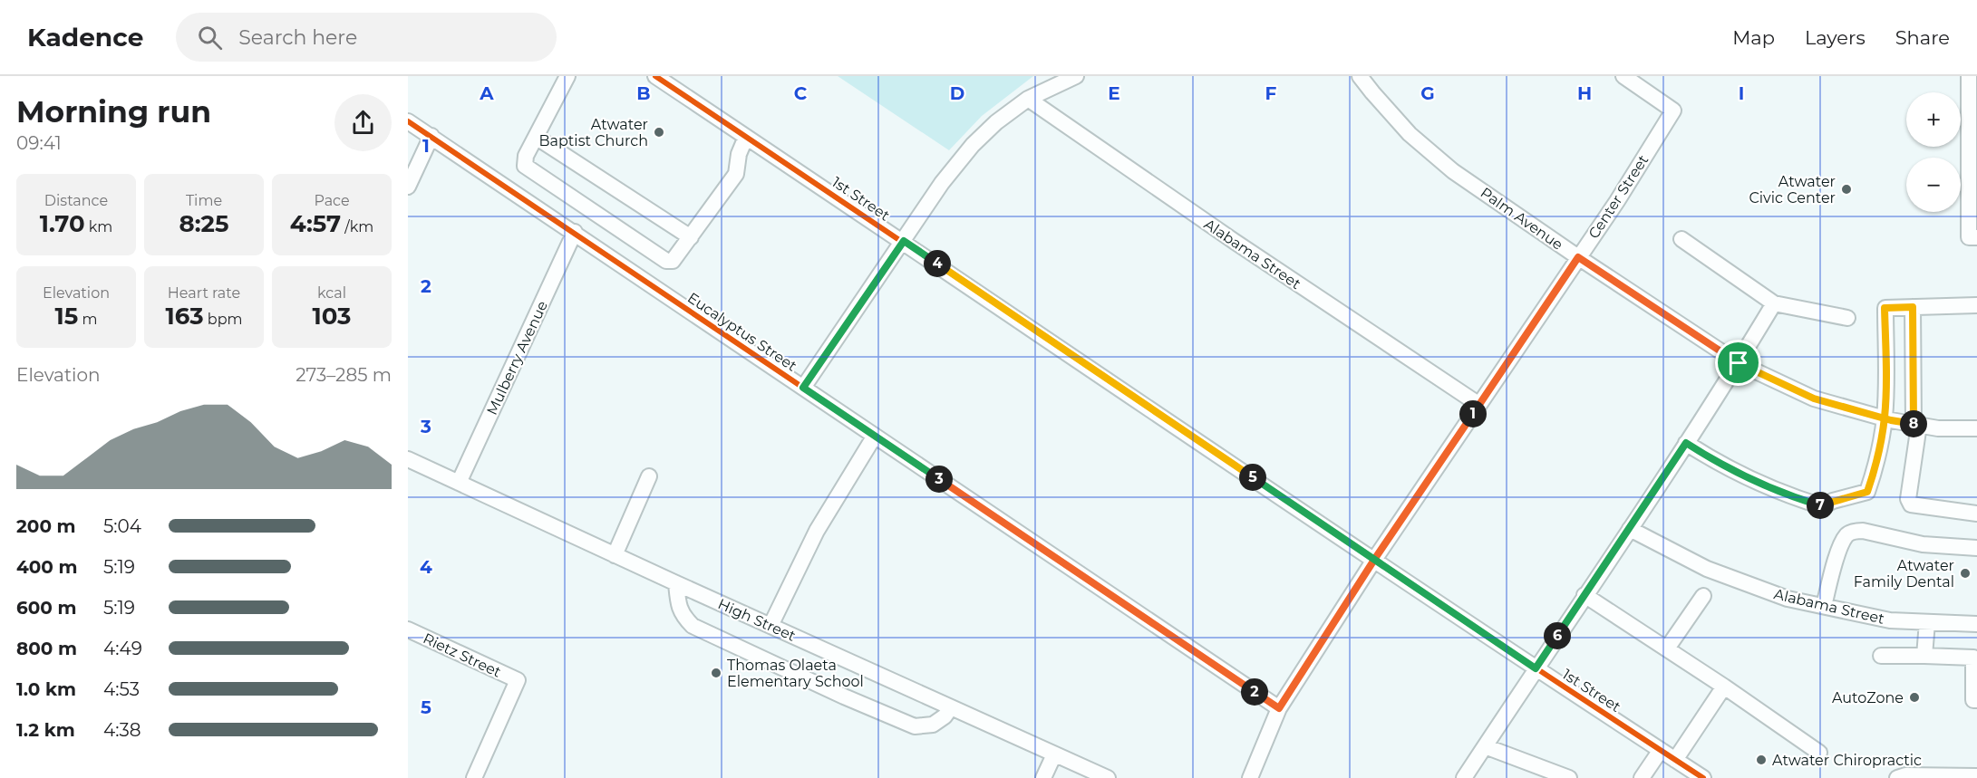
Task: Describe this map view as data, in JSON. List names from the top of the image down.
{
  "streets": {
    "street": [
      "Center Street",
      "1st Street",
      "Palm Avenue",
      "Alabama Street",
      "Eucalyptus Street",
      "Mulberry Avenue",
      "High Street",
      "Rietz Street"
    ]
  },
  "crossings": [
    ["Center Street", "1st Street"],
    ["Center Street", "Palm Avenue"],
    ["Center Street", "Alabama Street"],
    ["Center Street", "Eucalyptus Street"],
    ["Eucalyptus Street", "Mulberry Avenue"],
    ["Mulberry Avenue", "High Street"]
  ],
  "places": [
    "Atwater Baptist Church",
    "Atwater Civic Center",
    "Atwater Family Dental",
    "Thomas Olaeta Elementary School",
    "AutoZone",
    "Atwater Chiropractic"
  ],
  "page": {
    "header": "Kadence",
    "search": "Search here",
    "nav": ["Map", "Layers", "Share"],
    "heading": ["Morning run", "09:41"],
    "map_buttons": ["+", "−"],
    "stats": [
      ["Distance", "1.70 km"],
      ["Time", "8:25"],
      ["Pace", "4:57 /km"],
      ["Elevation", "15 m"],
      ["Heart rate", "163 bpm"],
      ["kcal", "103"]
    ],
    "pins": [
      "4",
      "1",
      "8",
      "5",
      "3",
      "7",
      "6",
      "2"
    ],
    "chart": ["Elevation", "273–285 m"],
    "list": [
      {
        "name": "200 m",
        "note": "5:04"
      },
      {
        "name": "400 m",
        "note": "5:19"
      },
      {
        "name": "600 m",
        "note": "5:19"
      },
      {
        "name": "800 m",
        "note": "4:49"
      },
      {
        "name": "1.0 km",
        "note": "4:53"
      },
      {
        "name": "1.2 km",
        "note": "4:38"
      }
    ]
  },
  "grid": {
    "columns": [
      "A",
      "B",
      "C",
      "D",
      "E",
      "F",
      "G",
      "H",
      "I"
    ],
    "rows": [
      "1",
      "2",
      "3",
      "4",
      "5"
    ]
  }
}
